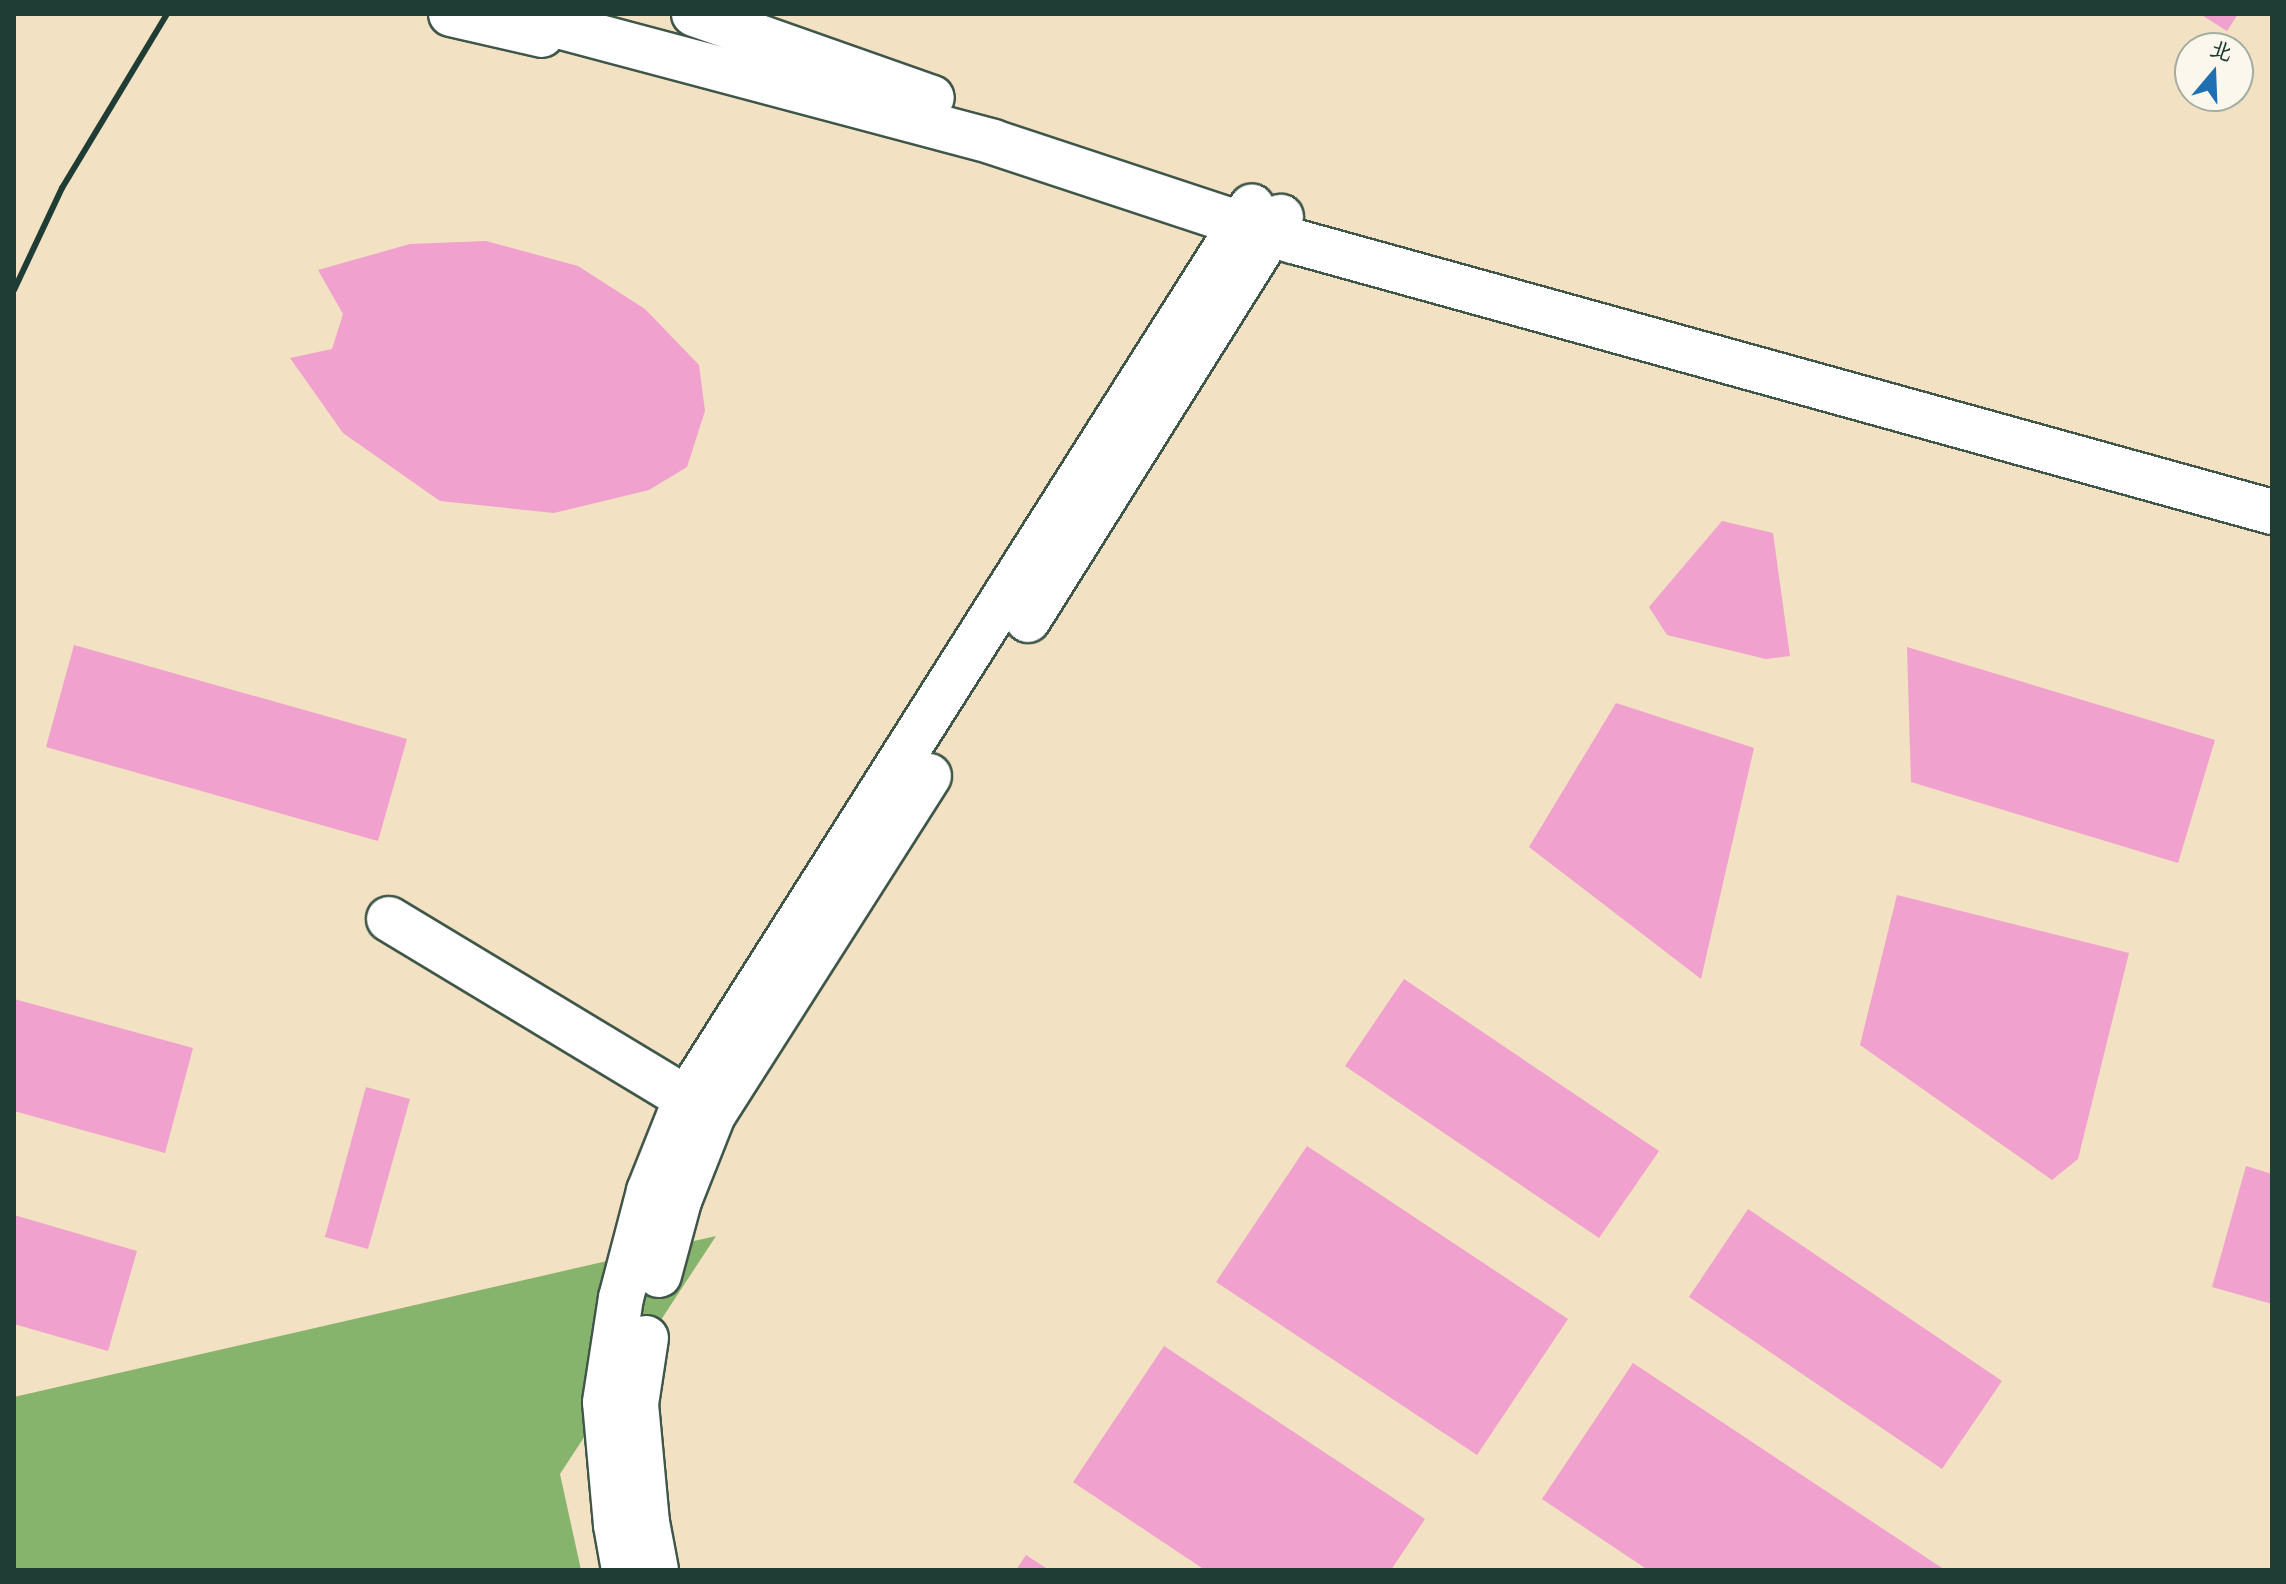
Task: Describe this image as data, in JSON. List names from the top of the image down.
{
  "north": "top"
}
